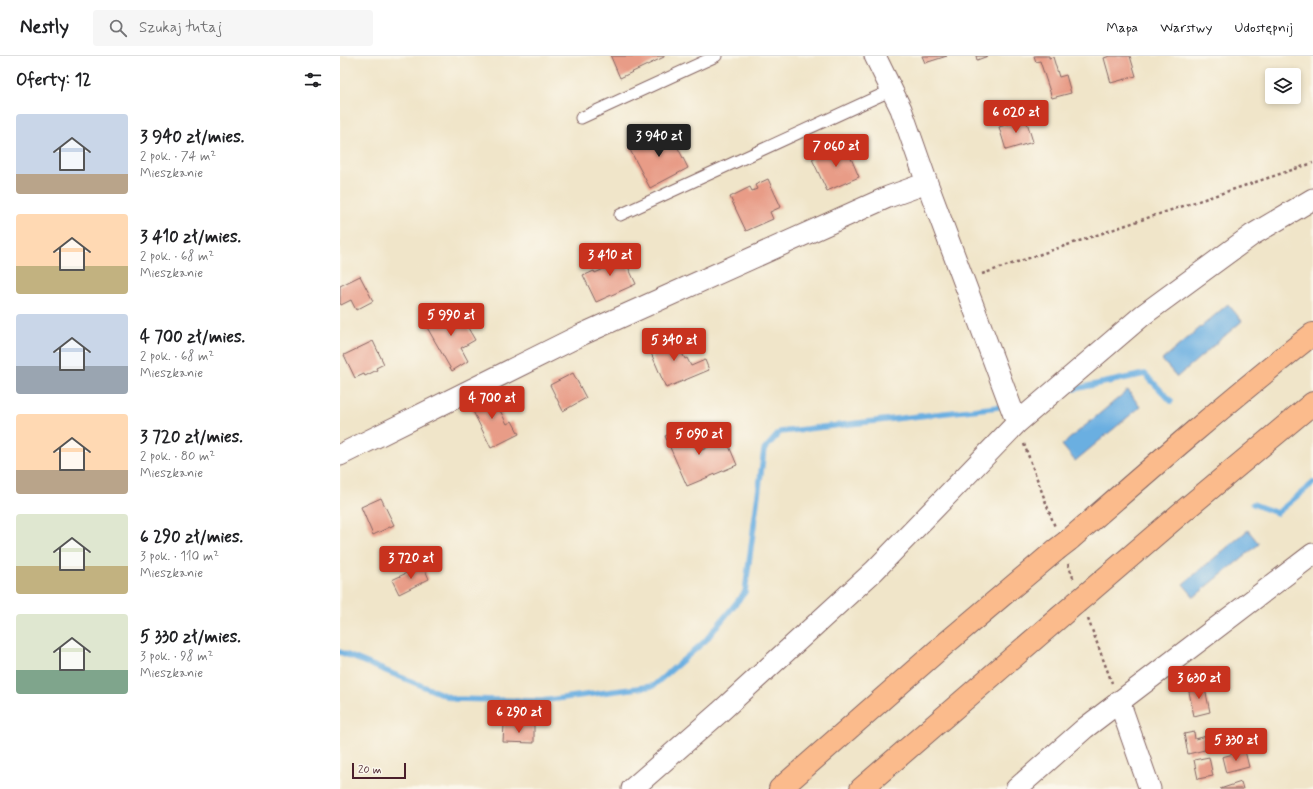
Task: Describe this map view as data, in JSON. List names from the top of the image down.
{
  "scale_bar": "20 m",
  "page": {
    "header": "Nestly",
    "search": "Szukaj tutaj",
    "nav": ["Mapa", "Warstwy", "Udostępnij"],
    "heading": "Oferty: 12",
    "price": [
      "6 020 zł",
      "3 940 zł",
      "7 060 zł",
      "3 410 zł",
      "5 990 zł",
      "5 340 zł",
      "4 700 zł",
      "5 090 zł",
      "3 720 zł",
      "3 630 zł",
      "6 290 zł",
      "5 330 zł"
    ],
    "list": [
      {
        "name": "3 940 zł/mies.",
        "note": "2 pok. · 74 m² · Mieszkanie"
      },
      {
        "name": "3 410 zł/mies.",
        "note": "2 pok. · 68 m² · Mieszkanie"
      },
      {
        "name": "4 700 zł/mies.",
        "note": "2 pok. · 68 m² · Mieszkanie"
      },
      {
        "name": "3 720 zł/mies.",
        "note": "2 pok. · 80 m² · Mieszkanie"
      },
      {
        "name": "6 290 zł/mies.",
        "note": "3 pok. · 110 m² · Mieszkanie"
      },
      {
        "name": "5 330 zł/mies.",
        "note": "3 pok. · 98 m² · Mieszkanie"
      }
    ],
    "scale": "20 m"
  }
}
